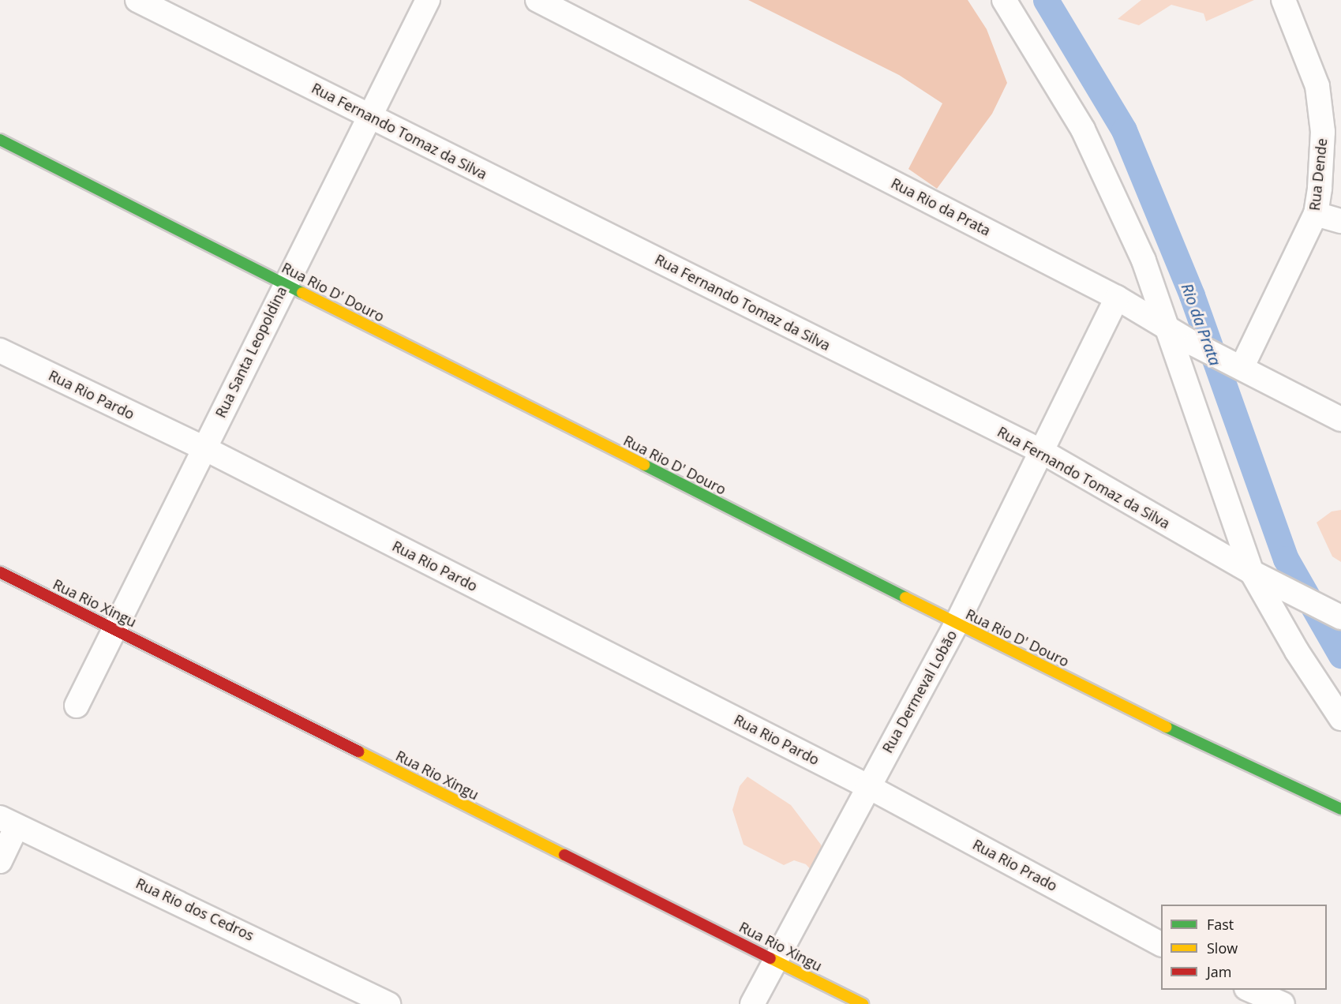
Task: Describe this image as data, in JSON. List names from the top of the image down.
{
  "streets": {
    "street": [
      "Rua Fernando Tomaz da Silva",
      "Rua Dende",
      "Rua Rio da Prata",
      "Rua Rio D' Douro",
      "Rua Santa Leopoldina",
      "Rua Rio Pardo",
      "Rua Rio Xingu",
      "Rua Dermeval Lobão",
      "Rua Rio Prado",
      "Rua Rio dos Cedros"
    ]
  },
  "crossings": [
    ["Rua Fernando Tomaz da Silva", "Rua Santa Leopoldina"],
    ["Rua Fernando Tomaz da Silva", "Rua Dermeval Lobão"],
    ["Rua Dende", "Rua Rio da Prata"],
    ["Rua Rio da Prata", "Rua Dermeval Lobão"],
    ["Rua Rio D' Douro", "Rua Santa Leopoldina"],
    ["Rua Rio D' Douro", "Rua Dermeval Lobão"],
    ["Rua Santa Leopoldina", "Rua Rio Pardo"],
    ["Rua Santa Leopoldina", "Rua Rio Xingu"],
    ["Rua Rio Pardo", "Rua Dermeval Lobão"],
    ["Rua Rio Pardo", "Rua Rio Prado"],
    ["Rua Rio Xingu", "Rua Dermeval Lobão"],
    ["Rua Dermeval Lobão", "Rua Rio Prado"]
  ],
  "water": ["Rio da Prata"],
  "legend": ["Fast", "Slow", "Jam"]
}
